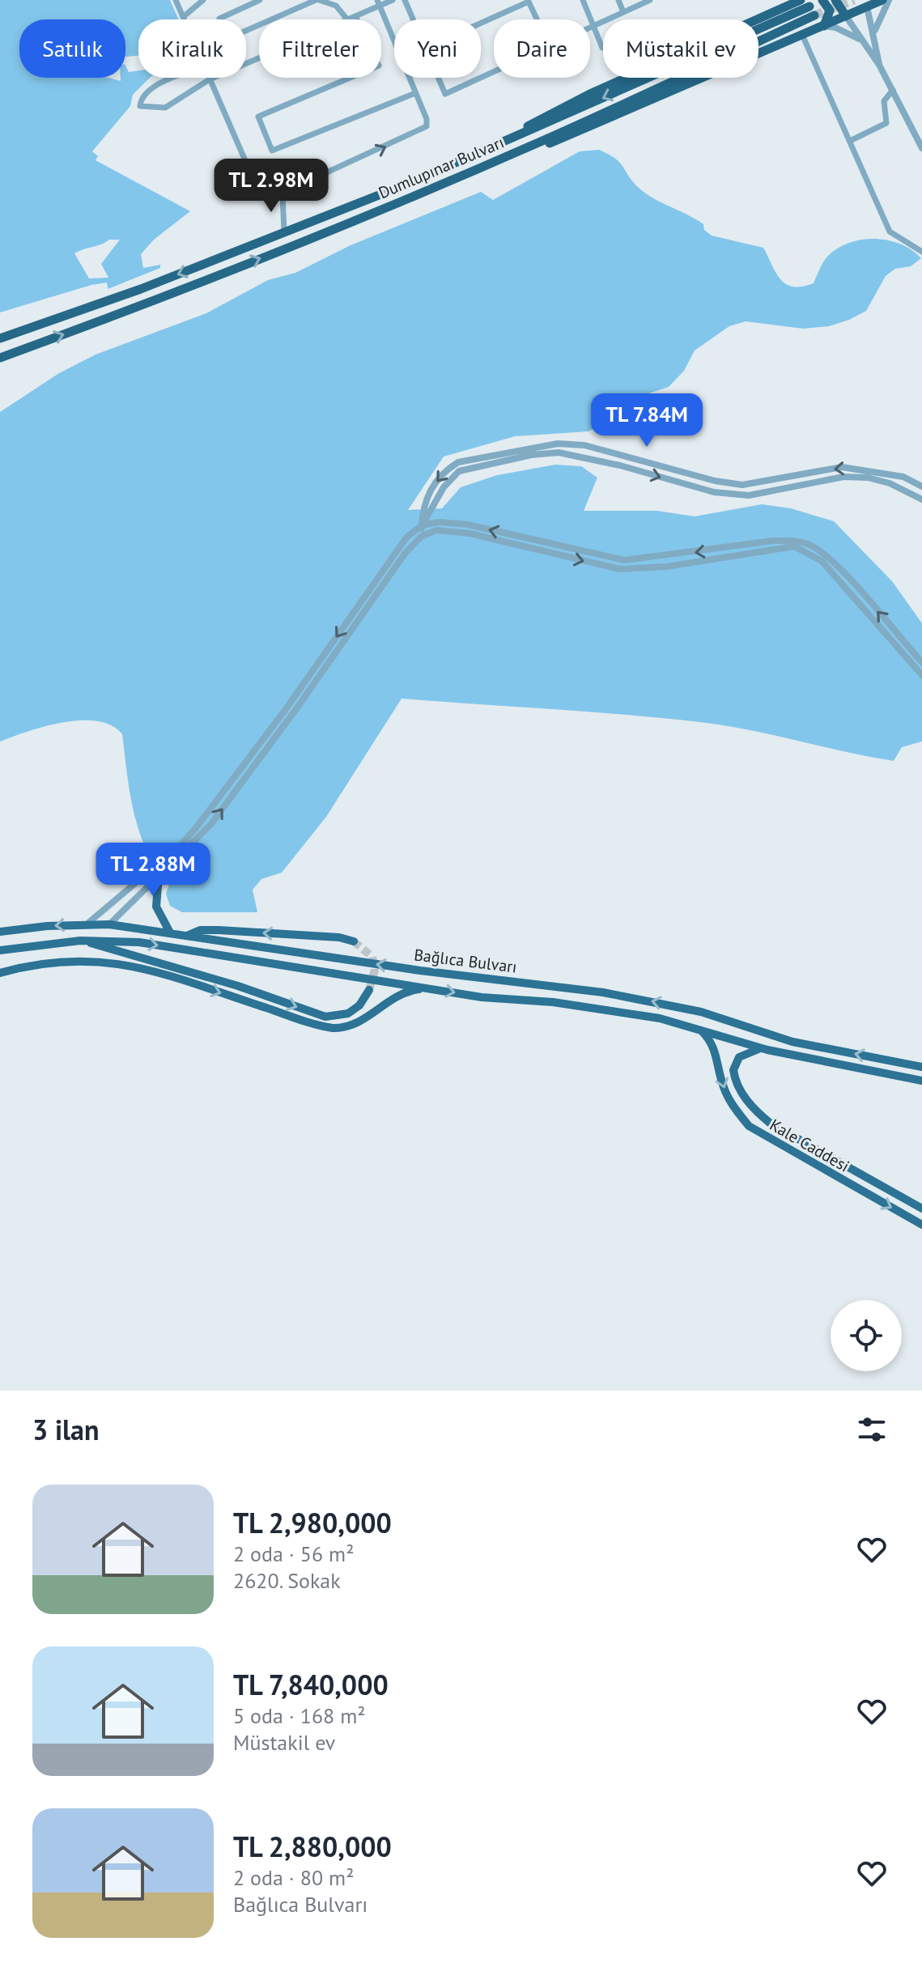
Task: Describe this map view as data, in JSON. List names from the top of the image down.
{
  "streets": {
    "highway": ["Dumlupınar Bulvarı"],
    "main road": ["Bağlıca Bulvarı", "Kale Caddesi"]
  },
  "crossings": [
    ["Bağlıca Bulvarı", "Kale Caddesi"]
  ],
  "one_way": ["Kale Caddesi"],
  "page": {
    "chip": [
      "Satılık",
      "Kiralık",
      "Filtreler",
      "Yeni",
      "Daire",
      "Müstakil ev"
    ],
    "price": ["TL 2.98M", "TL 7.84M", "TL 2.88M"],
    "heading": "3 ilan",
    "list": [
      {
        "name": "TL 2,980,000",
        "note": "2 oda · 56 m² · 2620. Sokak"
      },
      {
        "name": "TL 7,840,000",
        "note": "5 oda · 168 m² · Müstakil ev"
      },
      {
        "name": "TL 2,880,000",
        "note": "2 oda · 80 m² · Bağlıca Bulvarı"
      }
    ]
  }
}
